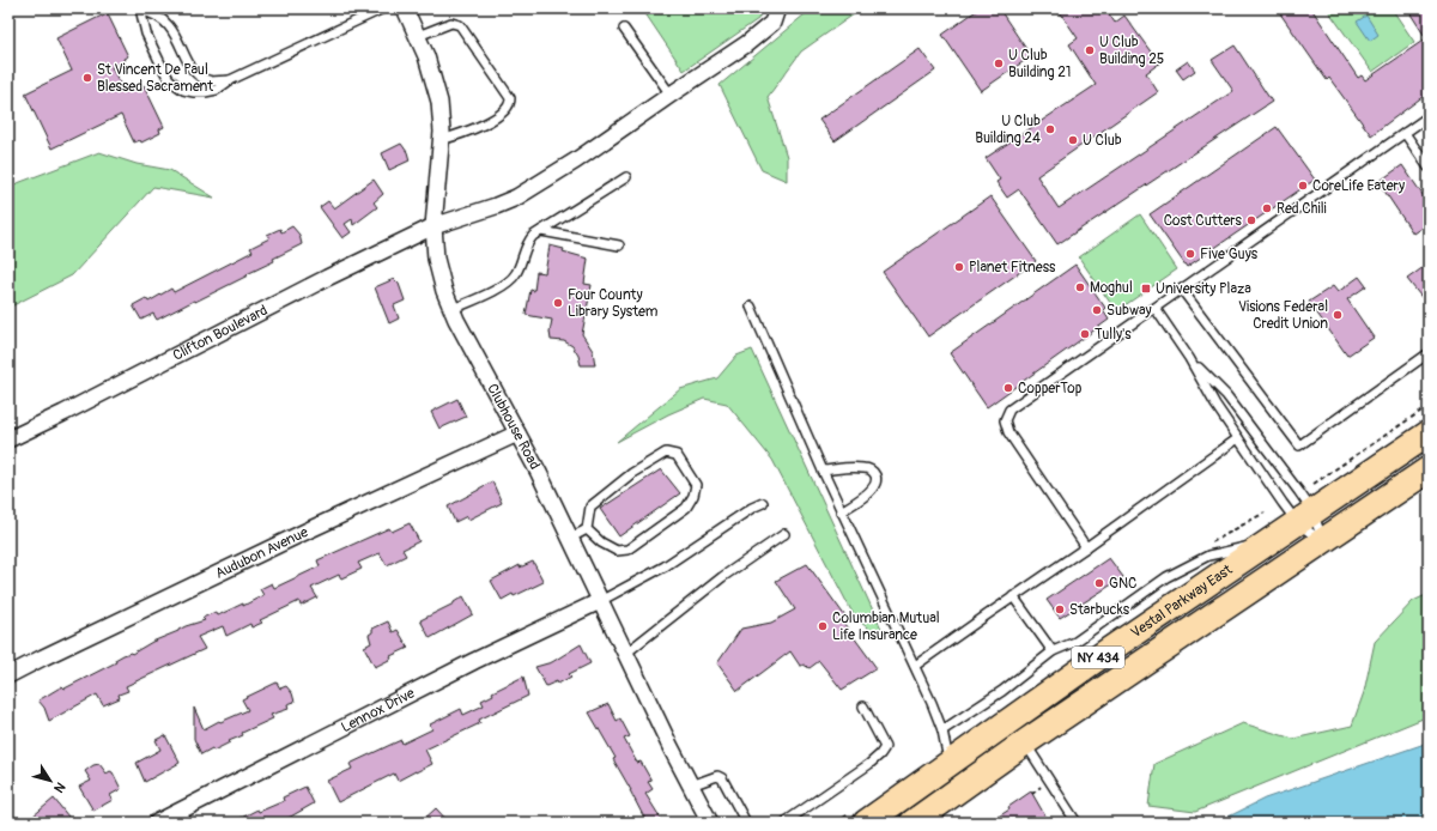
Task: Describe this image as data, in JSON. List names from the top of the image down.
{
  "streets": {
    "main road": ["Vestal Parkway East", "NY 434"],
    "street": [
      "Clifton Boulevard",
      "Clubhouse Road",
      "Audubon Avenue",
      "Lennox Drive"
    ]
  },
  "crossings": [
    ["Clifton Boulevard", "Clubhouse Road"],
    ["Clubhouse Road", "Audubon Avenue"],
    ["Clubhouse Road", "Lennox Drive"]
  ],
  "places": {
    "other": [
      "U Club Building 25",
      "U Club Building 21",
      "St Vincent De Paul Blessed Sacrament",
      "U Club Building 24",
      "U Club",
      "CoreLife Eatery",
      "Red Chili",
      "Cost Cutters",
      "Five Guys",
      "Planet Fitness",
      "Moghul",
      "Four County Library System",
      "Subway",
      "Visions Federal Credit Union",
      "Tully's",
      "CopperTop",
      "GNC",
      "Starbucks",
      "Columbian Mutual Life Insurance"
    ],
    "transit": ["University Plaza"]
  },
  "north": "bottom right"
}
